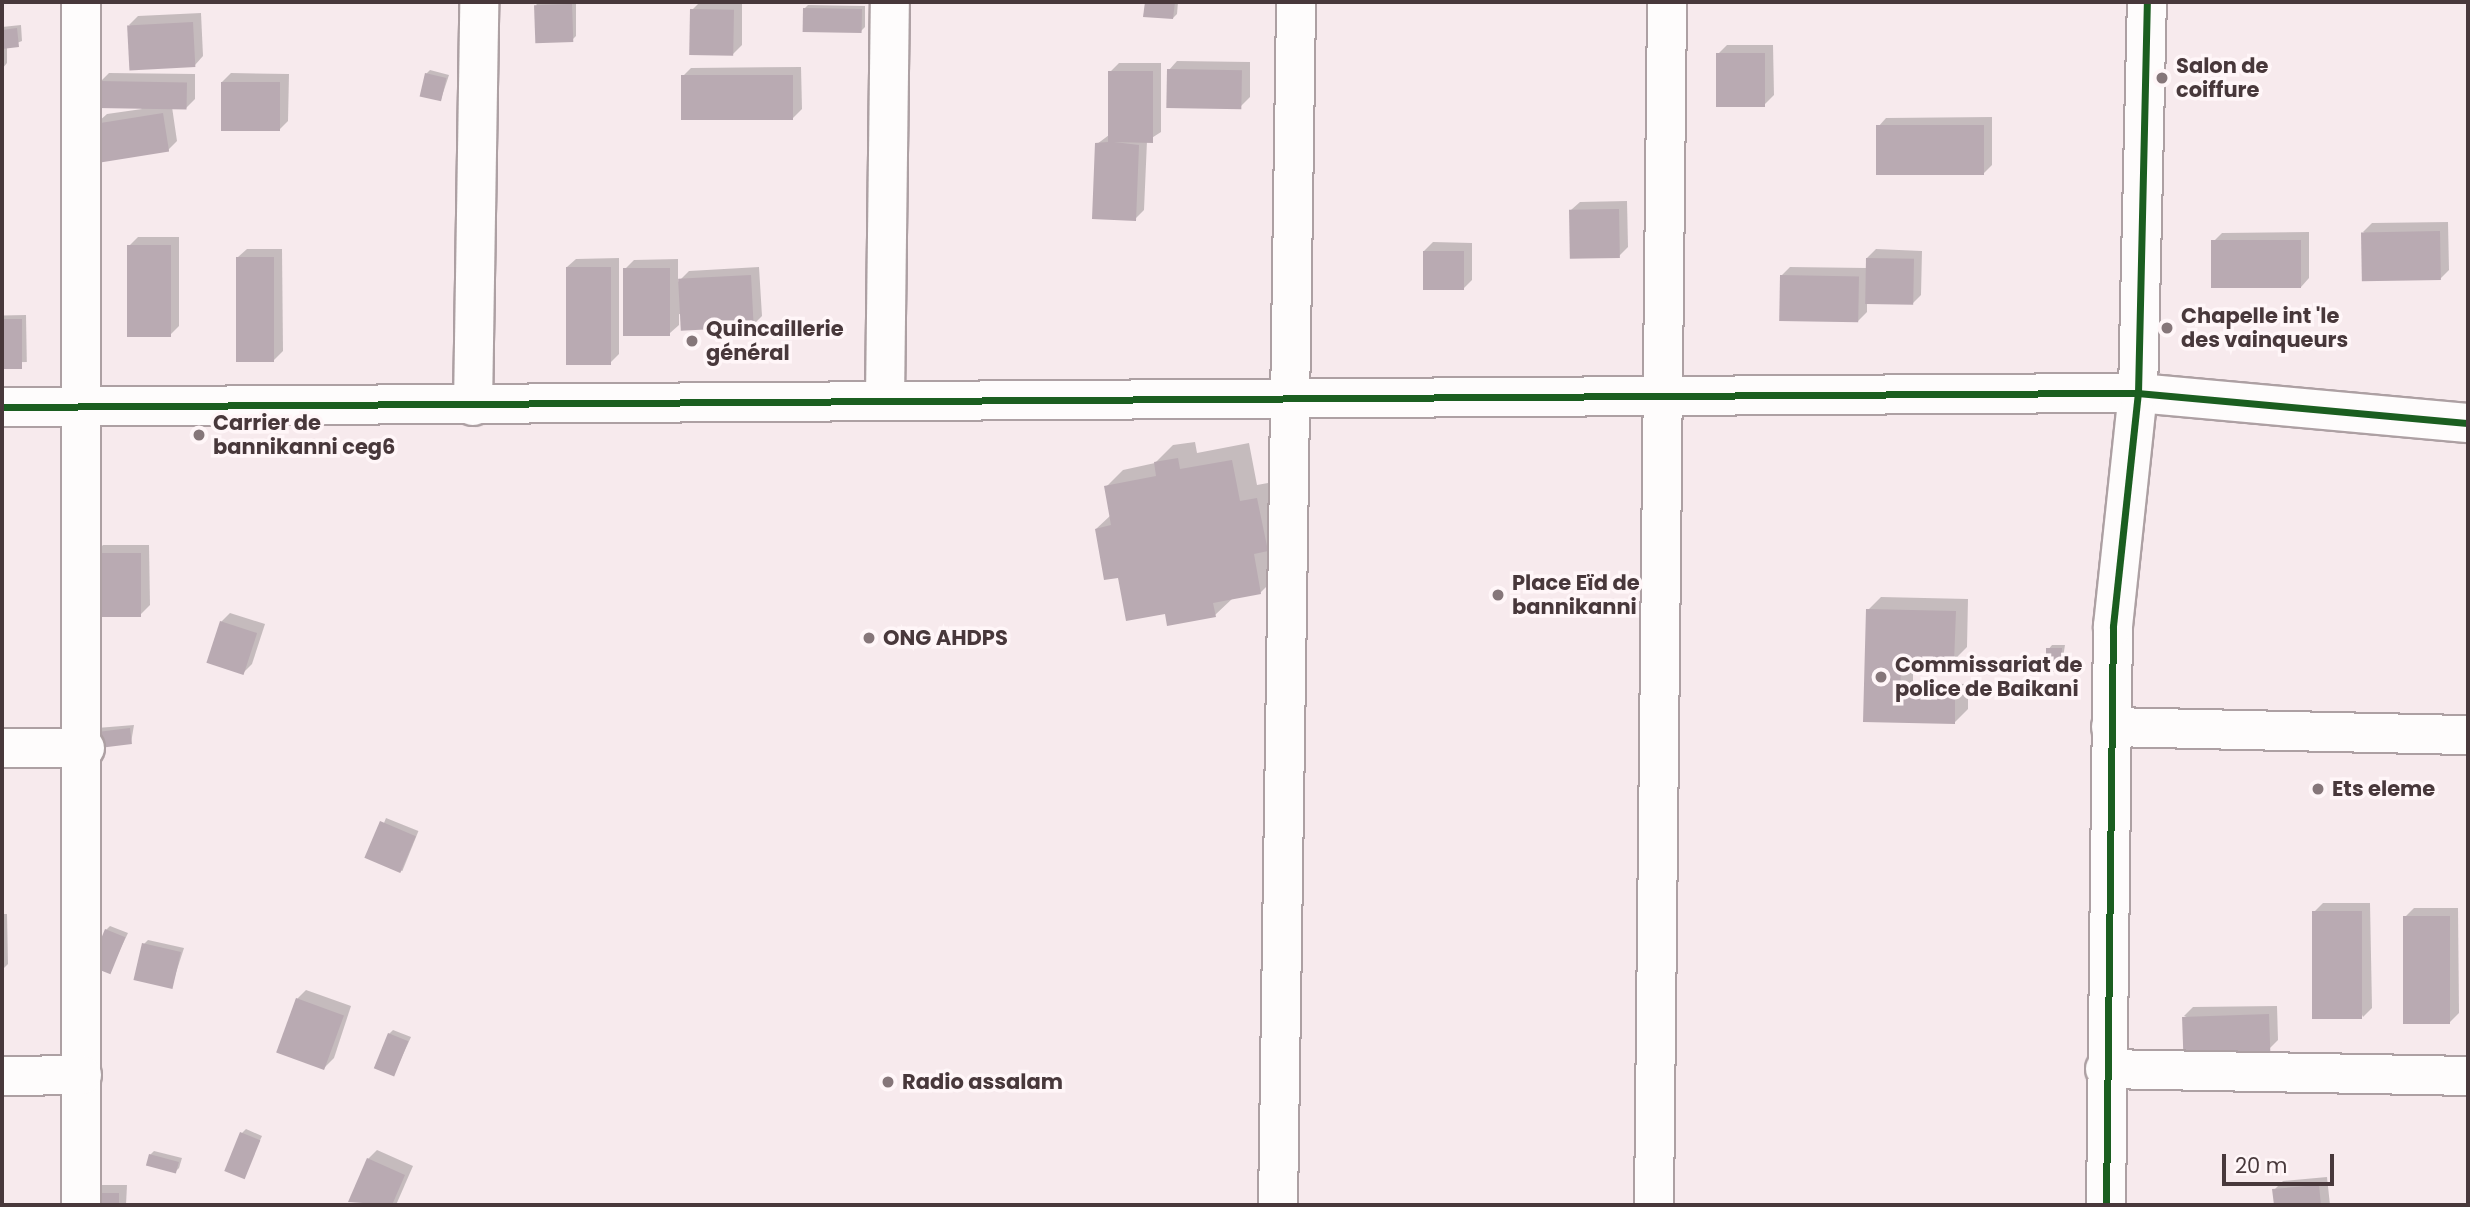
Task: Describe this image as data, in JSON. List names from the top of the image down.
{
  "places": [
    "Salon de coiffure",
    "Chapelle int 'le des vainqueurs",
    "Quincaillerie général",
    "Carrier de bannikanni ceg6",
    "Place Eïd de bannikanni",
    "ONG AHDPS",
    "Commissariat de police de Baikani",
    "Ets eleme",
    "Radio assalam"
  ],
  "scale_bar": "20 m"
}
